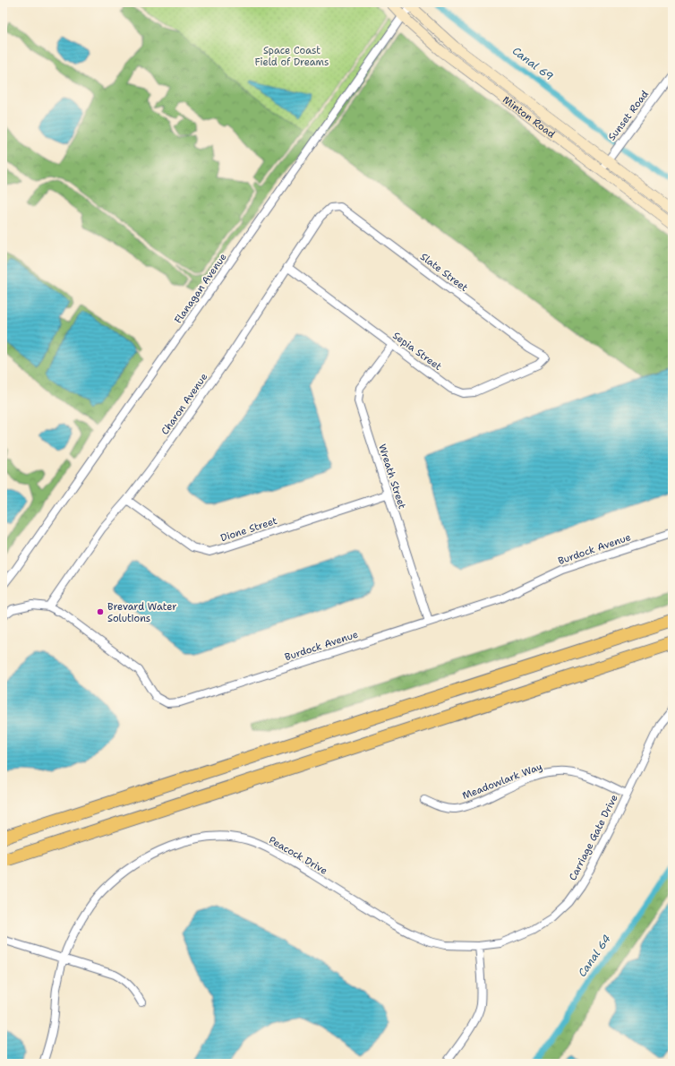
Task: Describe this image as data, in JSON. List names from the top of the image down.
{
  "streets": {
    "main road": ["Minton Road"],
    "street": [
      "Sunset Road",
      "Slate Street",
      "Flanagan Avenue",
      "Sepia Street",
      "Charon Avenue",
      "Wreath Street",
      "Dione Street",
      "Burdock Avenue",
      "Meadowlark Way",
      "Carriage Gate Drive",
      "Peacock Drive"
    ]
  },
  "crossings": [
    ["Sunset Road", "Minton Road"],
    ["Minton Road", "Flanagan Avenue"],
    ["Slate Street", "Sepia Street"],
    ["Slate Street", "Charon Avenue"],
    ["Sepia Street", "Charon Avenue"],
    ["Sepia Street", "Wreath Street"],
    ["Charon Avenue", "Dione Street"],
    ["Charon Avenue", "Burdock Avenue"],
    ["Wreath Street", "Dione Street"],
    ["Wreath Street", "Burdock Avenue"],
    ["Meadowlark Way", "Carriage Gate Drive"],
    ["Carriage Gate Drive", "Peacock Drive"]
  ],
  "water": ["Canal 69", "Canal 64"],
  "parks": ["Space Coast Field of Dreams"],
  "places": ["Brevard Water Solutions"]
}
